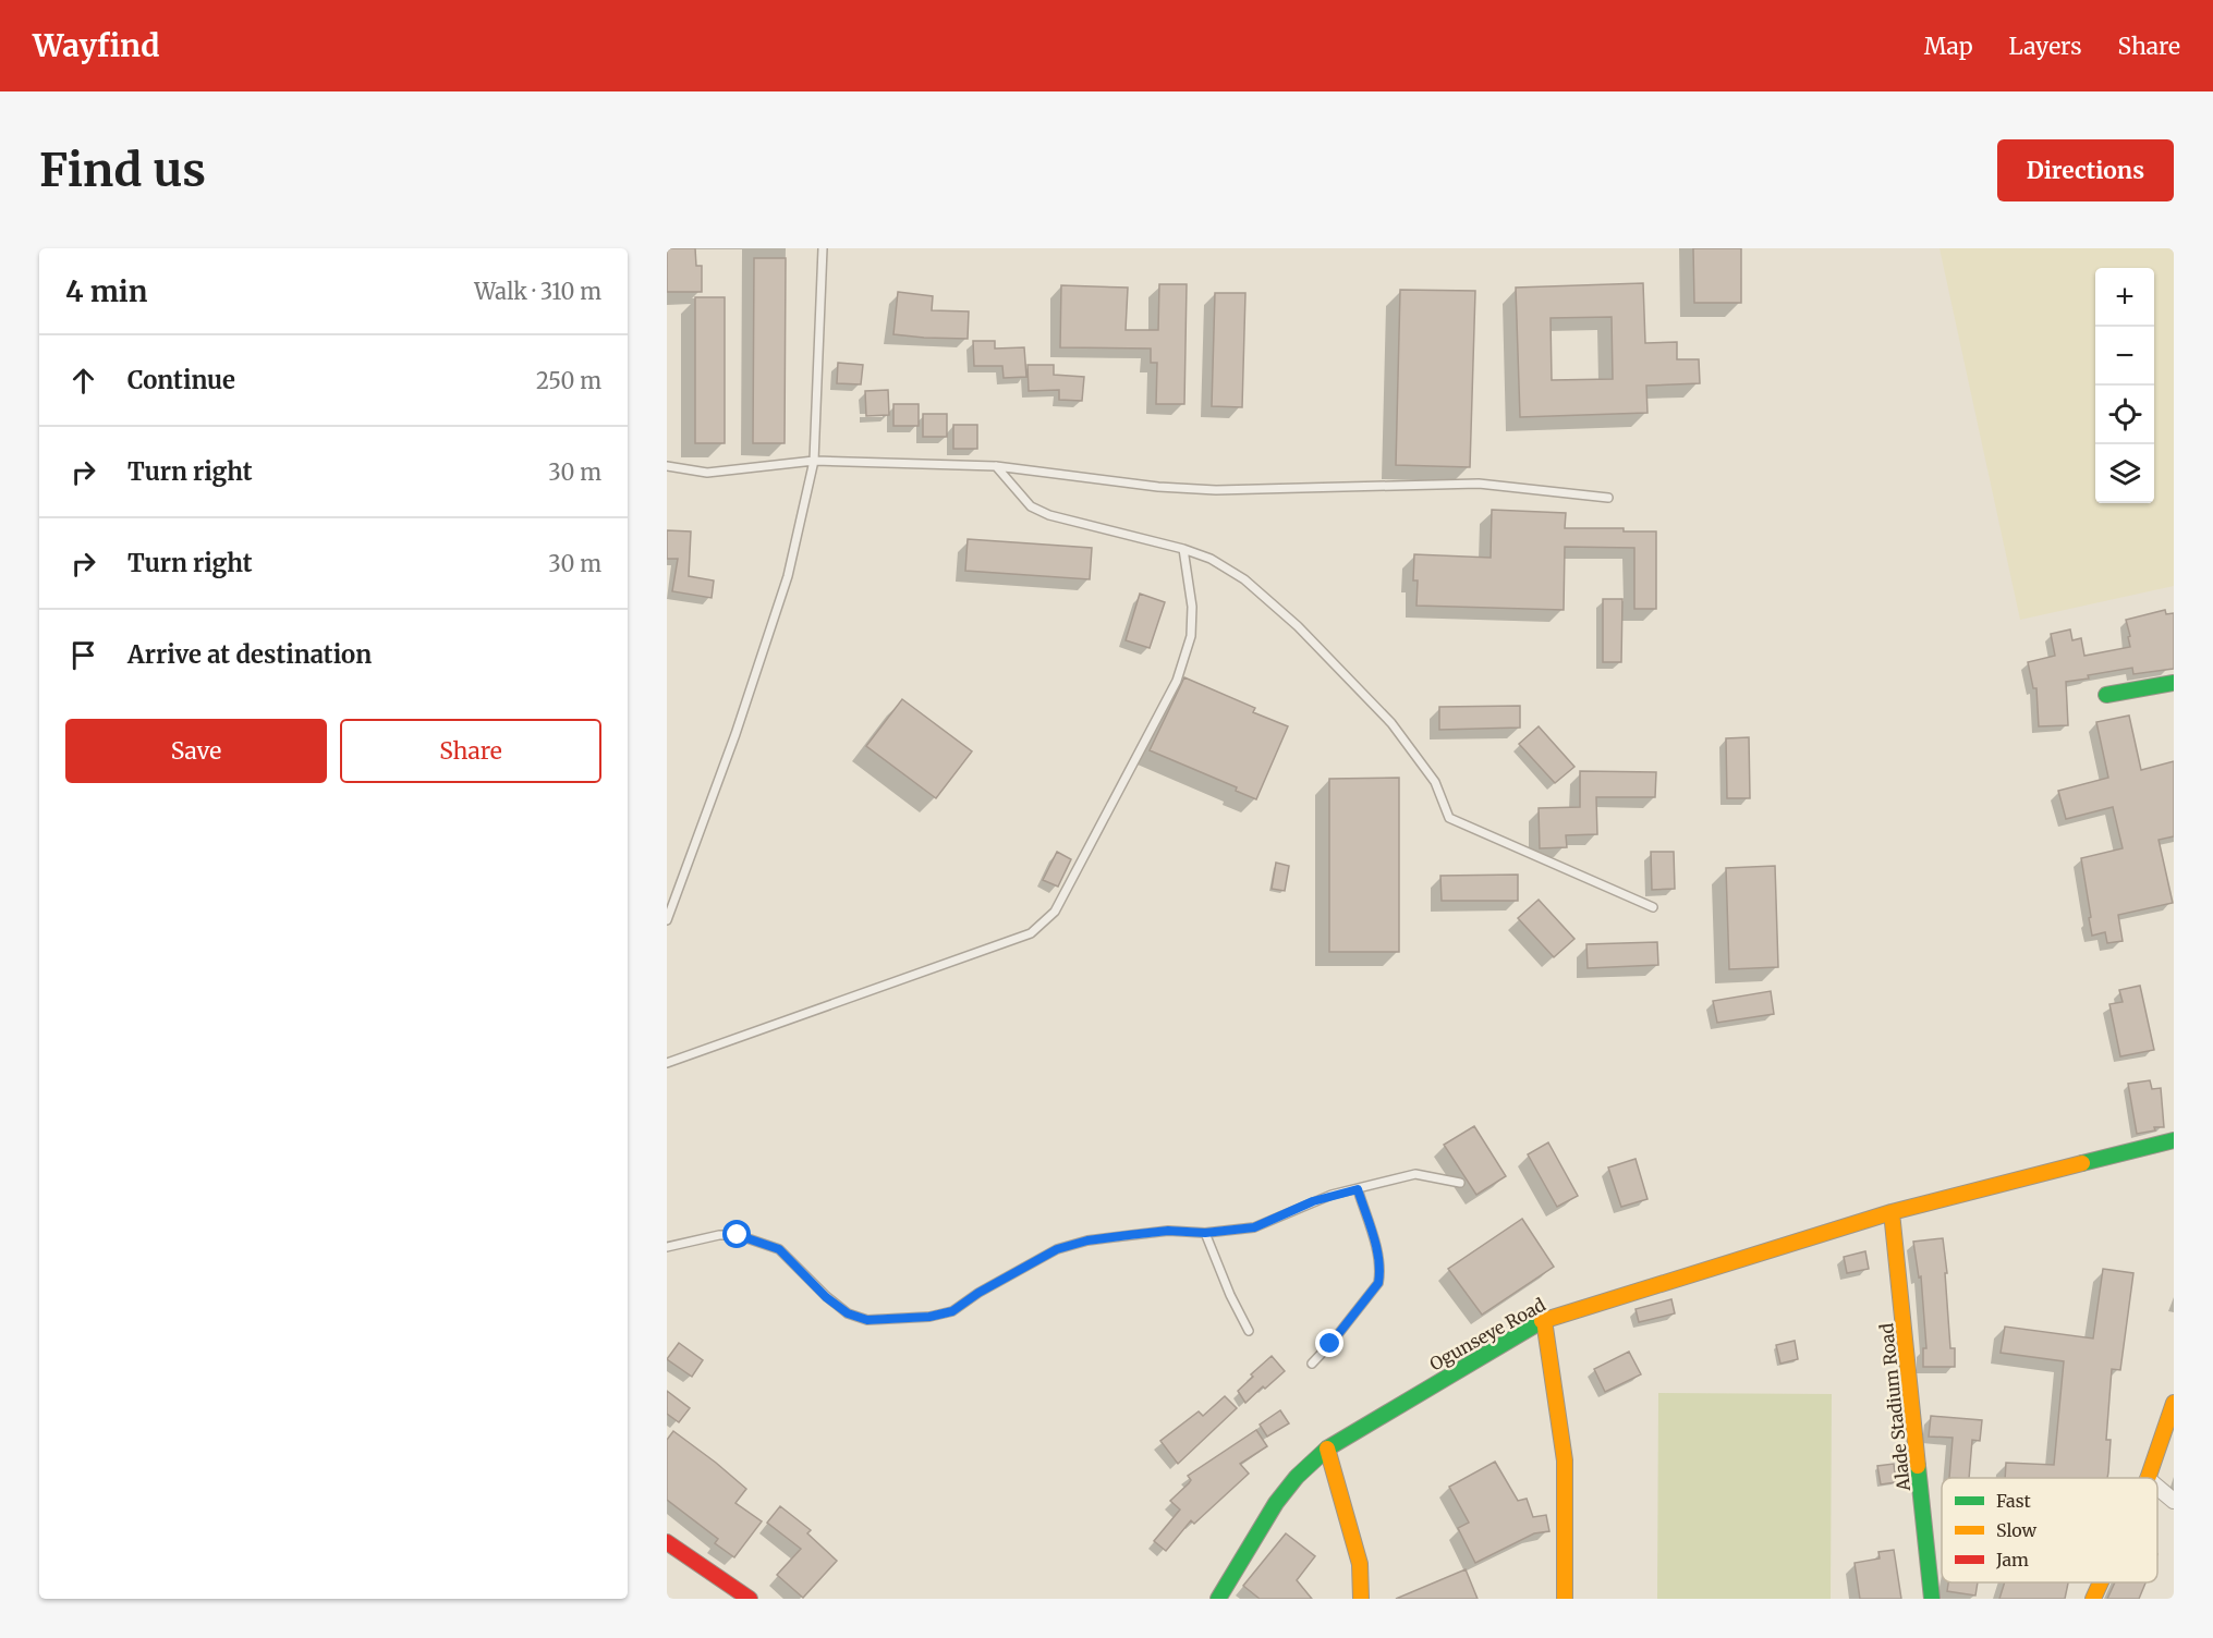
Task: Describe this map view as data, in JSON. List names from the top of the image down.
{
  "streets": {
    "street": ["Ogunseye Road", "Alade Stadium Road"]
  },
  "crossings": [
    ["Ogunseye Road", "Alade Stadium Road"]
  ],
  "legend": ["Fast", "Slow", "Jam"],
  "page": {
    "header": "Wayfind",
    "nav": ["Map", "Layers", "Share"],
    "buttons": [
      "Directions",
      ["Save", "Share"]
    ],
    "title": "Find us",
    "heading": ["4 min", "Walk · 310 m"],
    "map_buttons": ["+", "−"],
    "list": [
      ["Continue", "250 m"],
      ["Turn right", "30 m"],
      ["Turn right", "30 m"],
      "Arrive at destination"
    ]
  }
}
